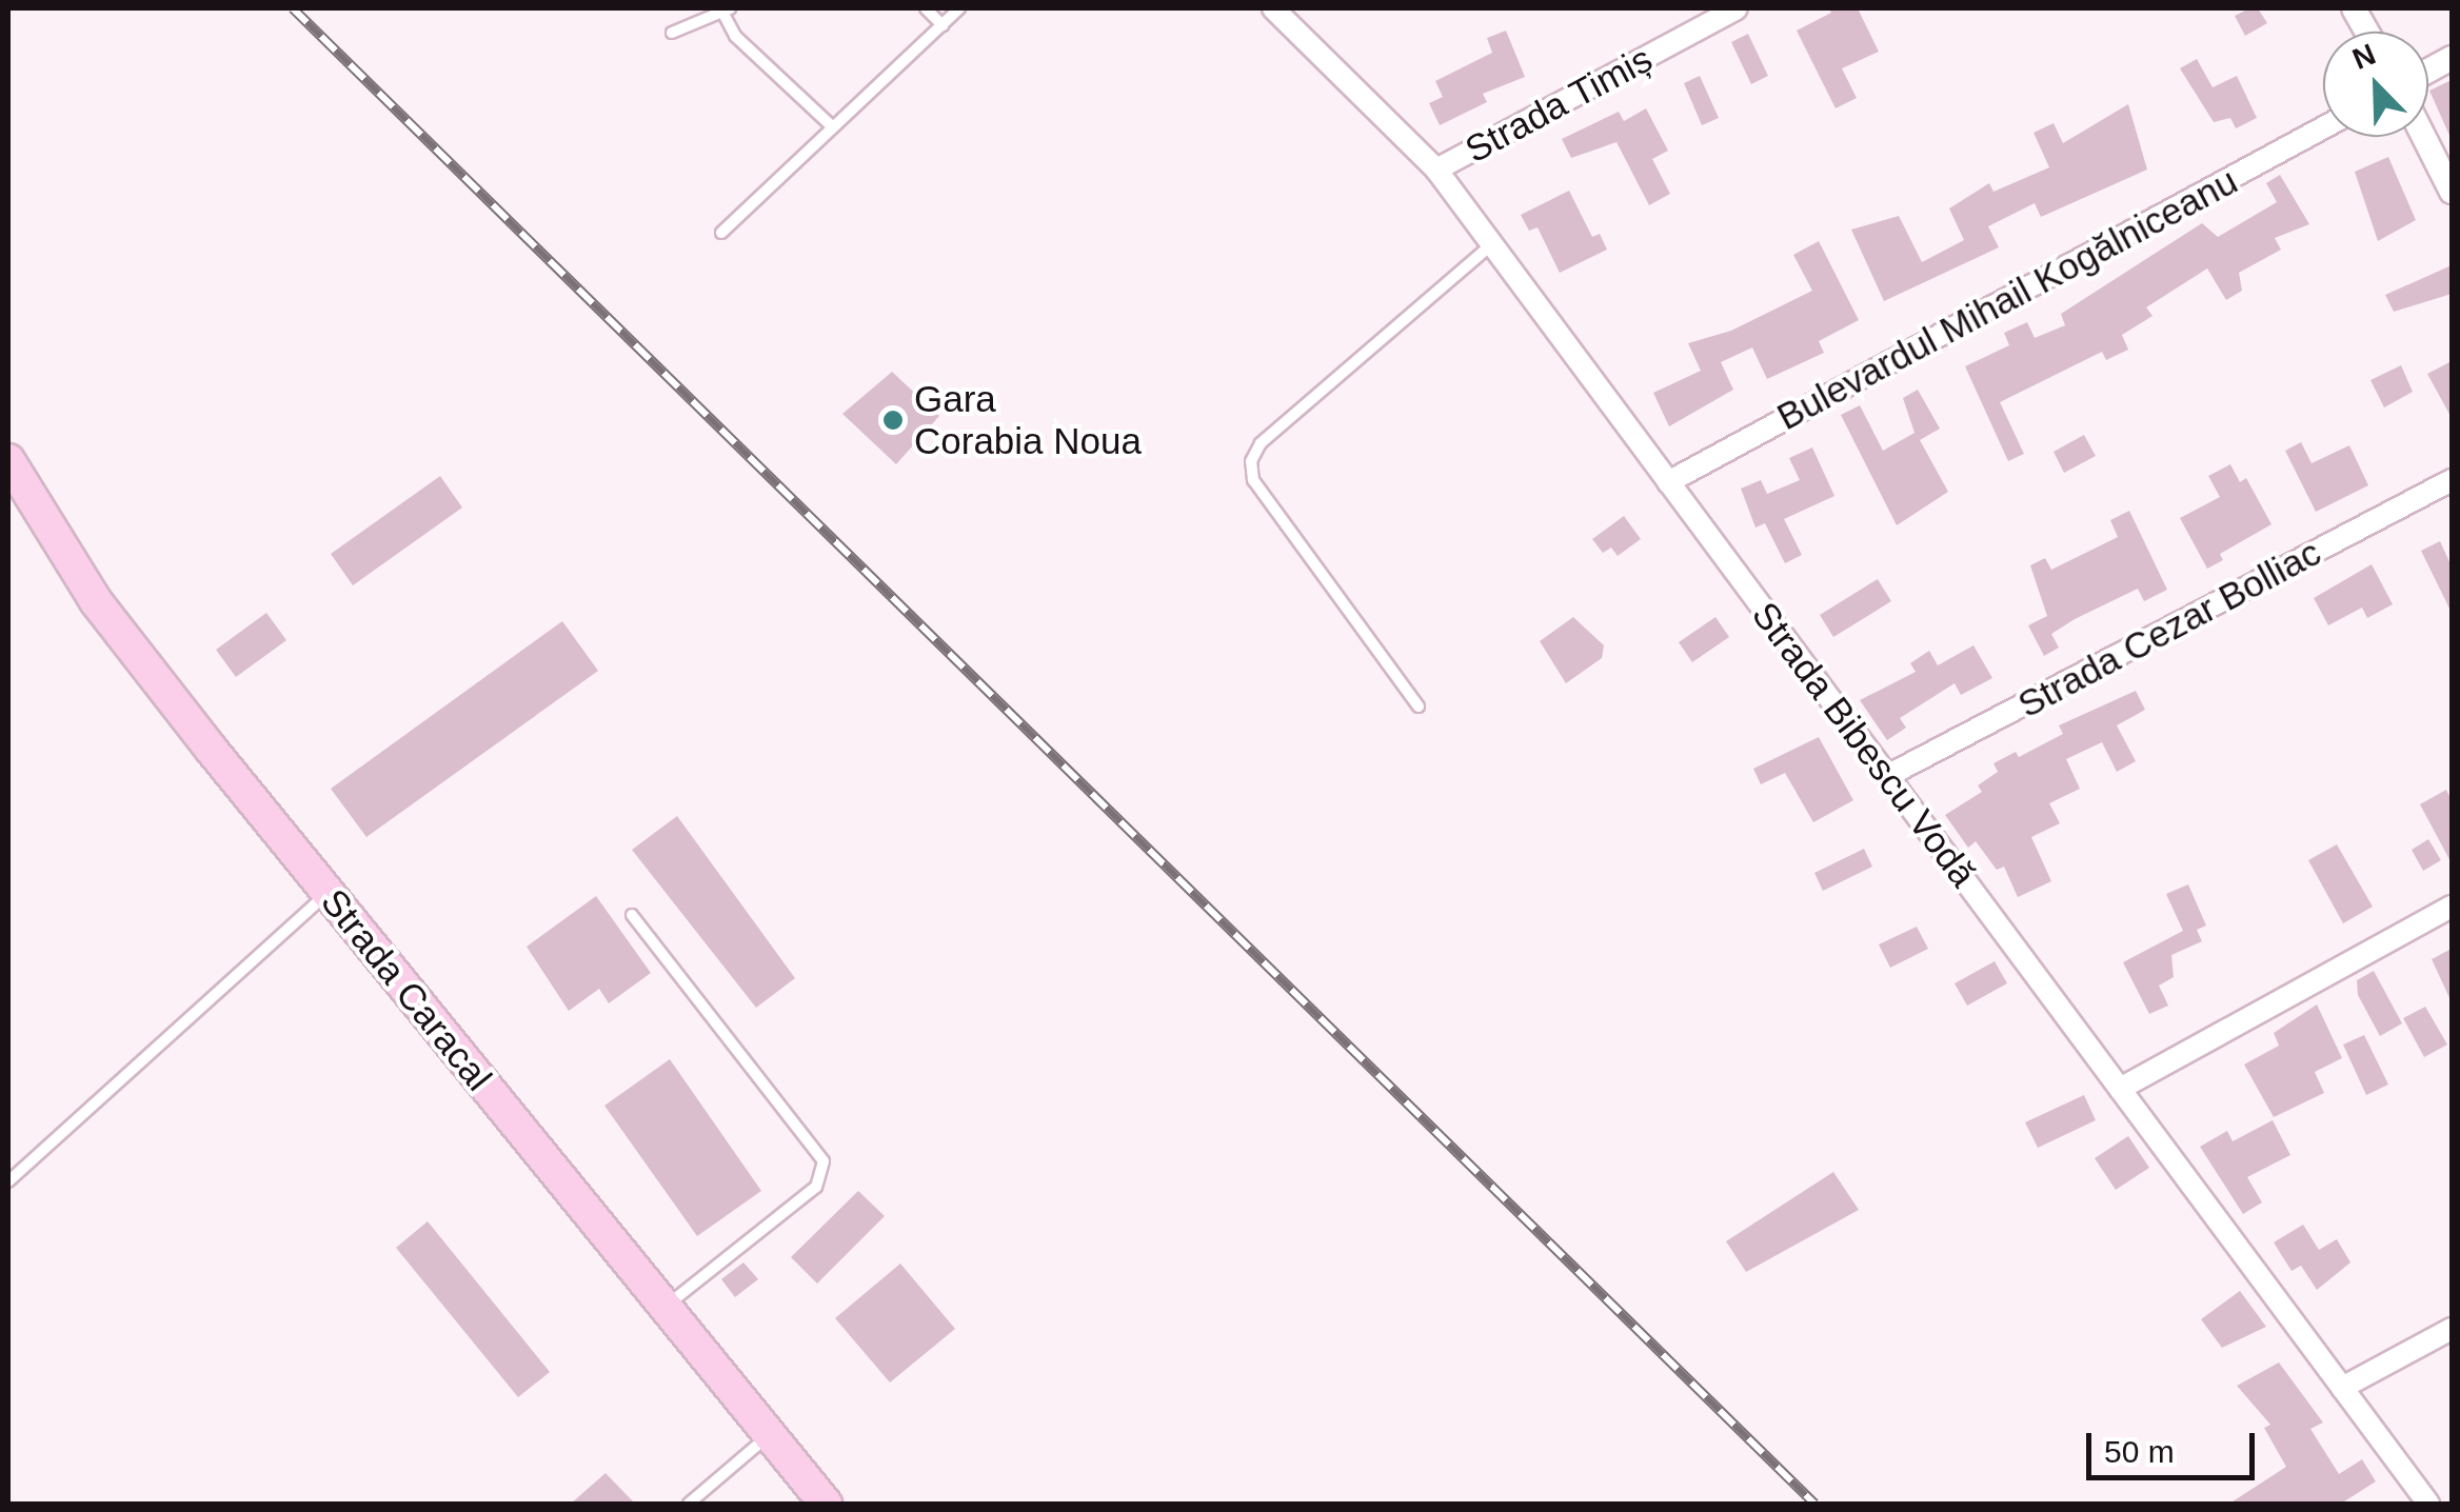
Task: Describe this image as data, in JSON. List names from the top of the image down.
{
  "streets": {
    "main road": ["Strada Caracal"],
    "street": [
      "Strada Timiș",
      "Bulevardul Mihail Kogălniceanu",
      "Strada Cezar Bolliac",
      "Strada Bibescu Vodă"
    ]
  },
  "crossings": [
    ["Strada Timiș", "Strada Bibescu Vodă"],
    ["Bulevardul Mihail Kogălniceanu", "Strada Bibescu Vodă"],
    ["Strada Cezar Bolliac", "Strada Bibescu Vodă"]
  ],
  "places": ["Gara Corabia Noua"],
  "scale_bar": "50 m",
  "north": "top left"
}
